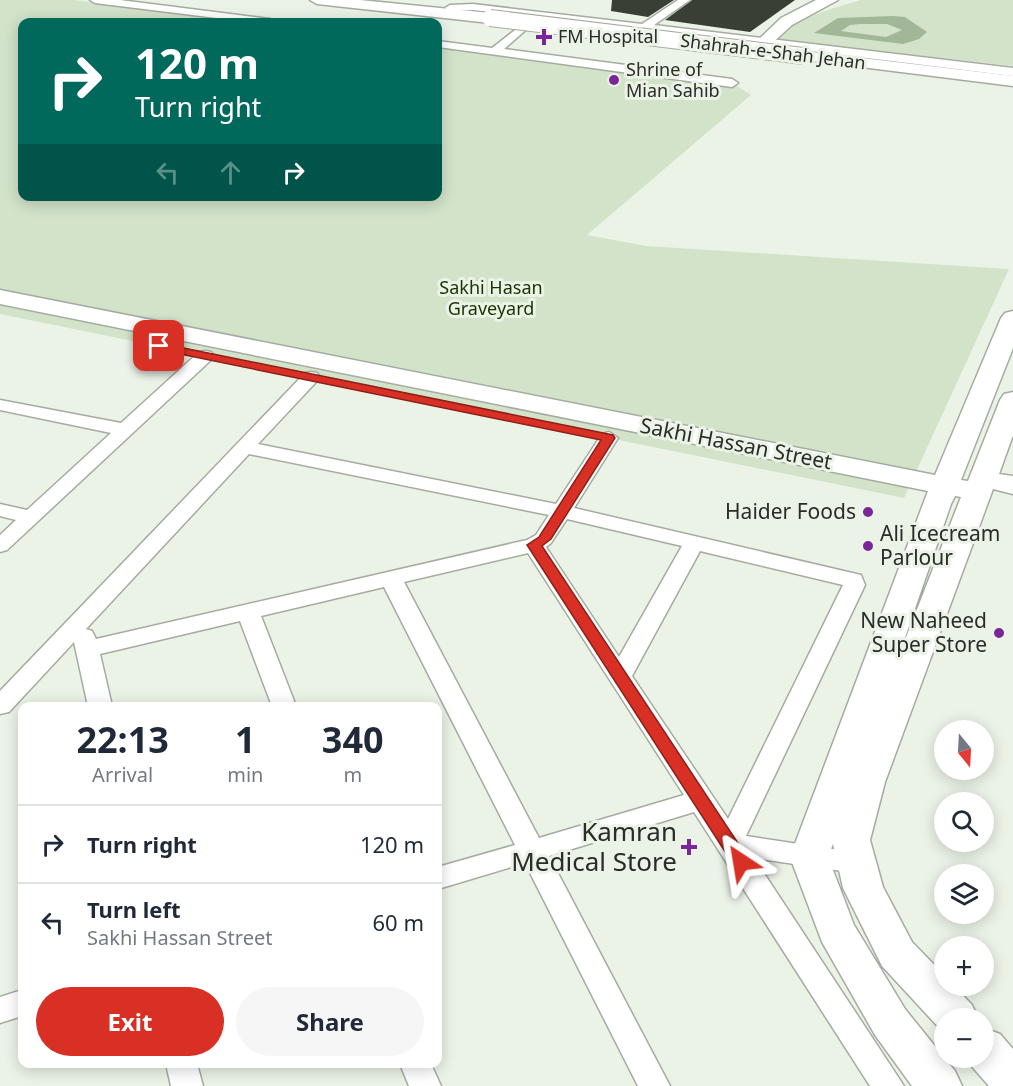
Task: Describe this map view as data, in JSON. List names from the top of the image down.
{
  "streets": {
    "main road": ["Shahrah-e-Shah Jehan", "Sakhi Hassan Street"]
  },
  "parks": ["Sakhi Hasan Graveyard"],
  "places": {
    "health": ["FM Hospital", "Kamran Medical Store"],
    "other": [
      "Shrine of Mian Sahib",
      "Haider Foods",
      "Ali Icecream Parlour",
      "New Naheed Super Store"
    ]
  },
  "north": "bottom",
  "page": {
    "turn": ["120 m", "Turn right"],
    "eta": [
      "22:13",
      "Arrival",
      "1",
      "min",
      "340",
      "m"
    ],
    "map_buttons": ["+", "−"],
    "list": [
      {
        "name": "Turn right",
        "value": "120 m"
      },
      {
        "name": "Turn left",
        "note": "Sakhi Hassan Street",
        "value": "60 m"
      }
    ],
    "buttons": ["Exit", "Share"]
  }
}
